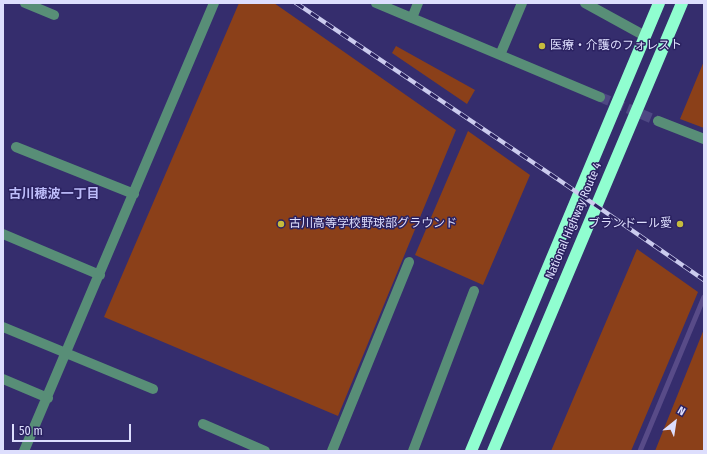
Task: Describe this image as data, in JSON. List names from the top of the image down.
{
  "streets": {
    "highway": ["National Highway Route 4"]
  },
  "districts": ["古川穂波一丁目"],
  "places": ["医療・介護のフォレスト", "古川高等学校野球部グラウンド", "ブランドール愛"],
  "scale_bar": "50 m",
  "north": "top right"
}
